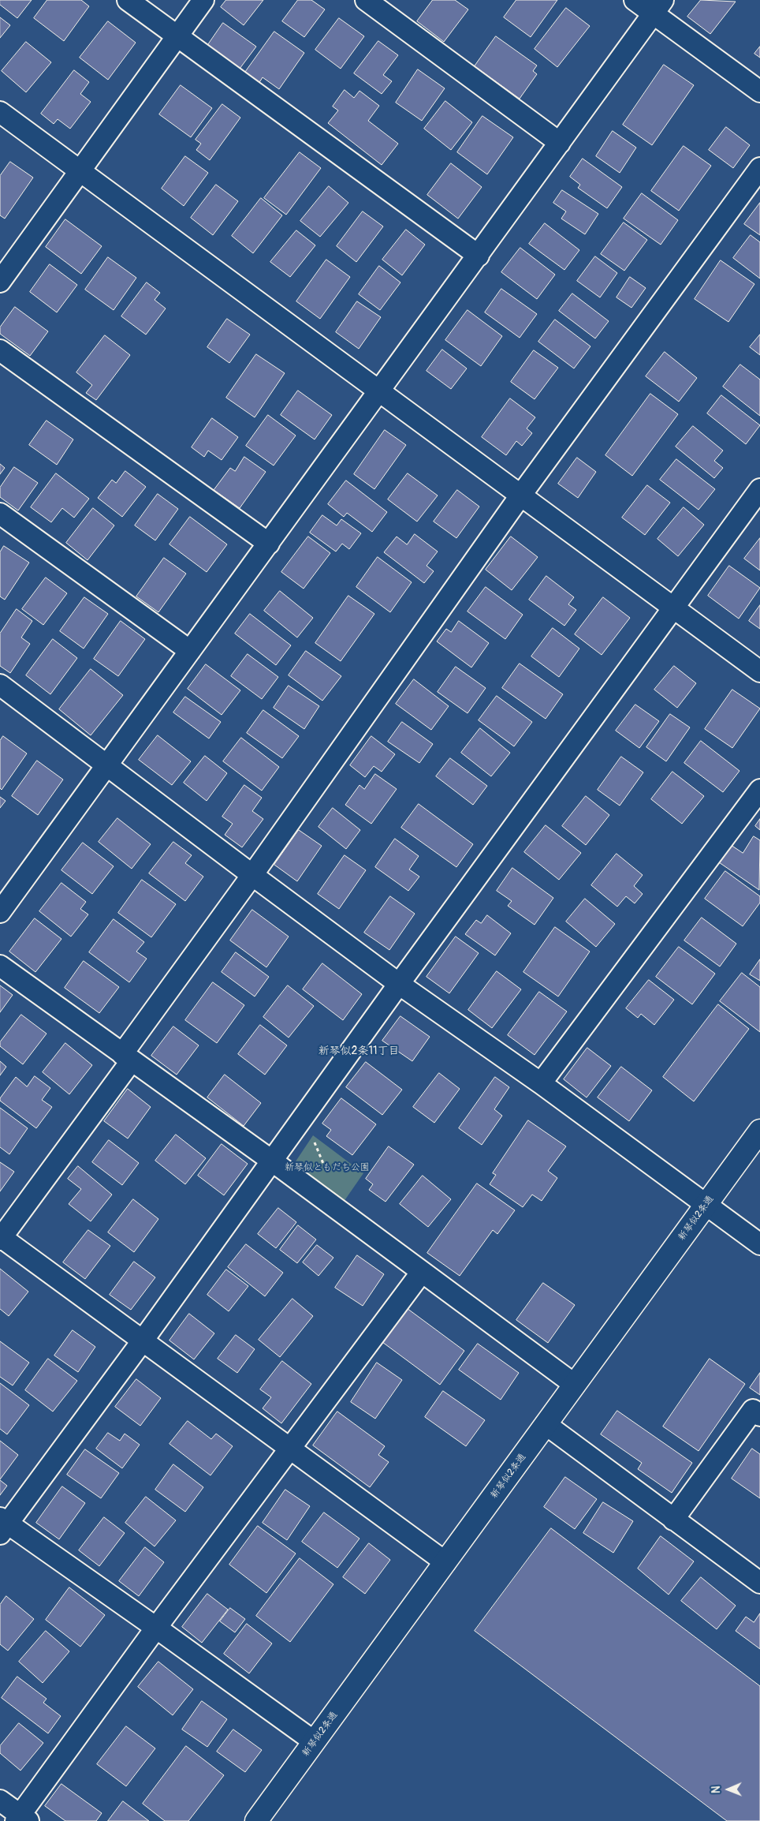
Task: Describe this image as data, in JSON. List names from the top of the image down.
{
  "streets": {
    "street": ["新琴似2条通"]
  },
  "districts": ["新琴似2条11丁目"],
  "parks": ["新琴似ともだち公園"],
  "north": "left"
}
